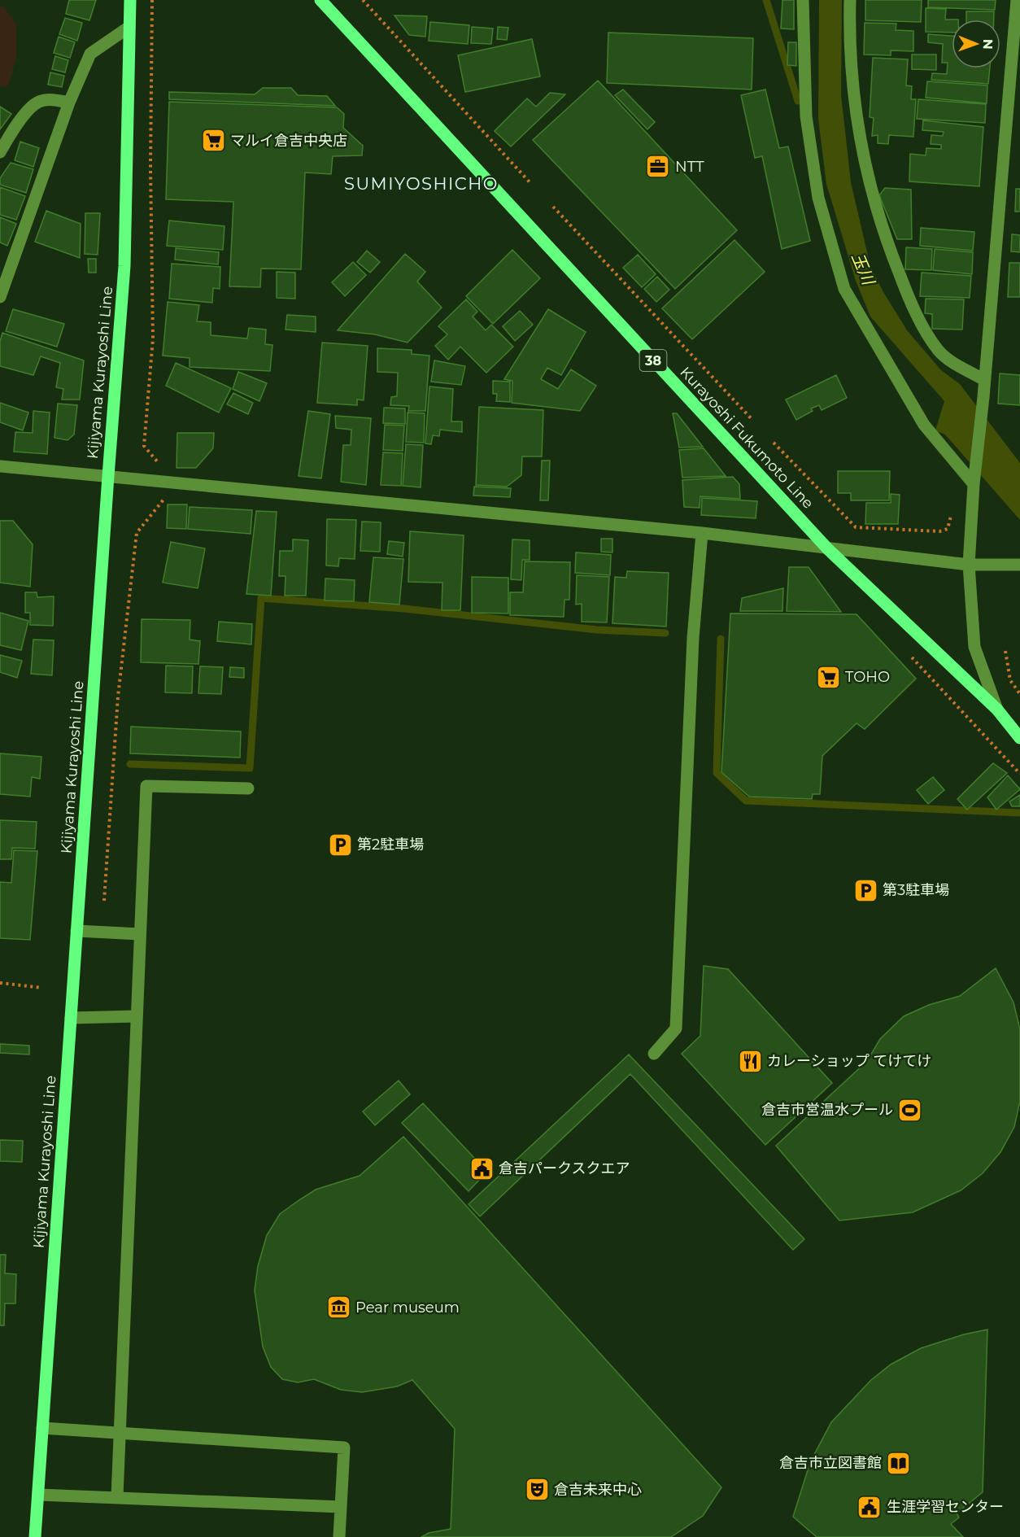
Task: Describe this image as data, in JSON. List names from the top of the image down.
{
  "streets": {
    "main road": ["38", "Kijiyama Kurayoshi Line", "Kurayoshi Fukumoto Line"]
  },
  "districts": ["SUMIYOSHICHO"],
  "water": ["玉川"],
  "places": {
    "supermarket": ["マルイ倉吉中央店", "TOHO"],
    "office": ["NTT"],
    "parking": ["第2駐車場", "第3駐車場"],
    "restaurant": ["カレーショップ てけてけ"],
    "sports": ["倉吉市営温水プール"],
    "public building": ["倉吉パークスクエア", "生涯学習センター"],
    "museum": ["Pear museum"],
    "library": ["倉吉市立図書館"],
    "theatre": ["倉吉未来中心"]
  },
  "north": "right"
}
